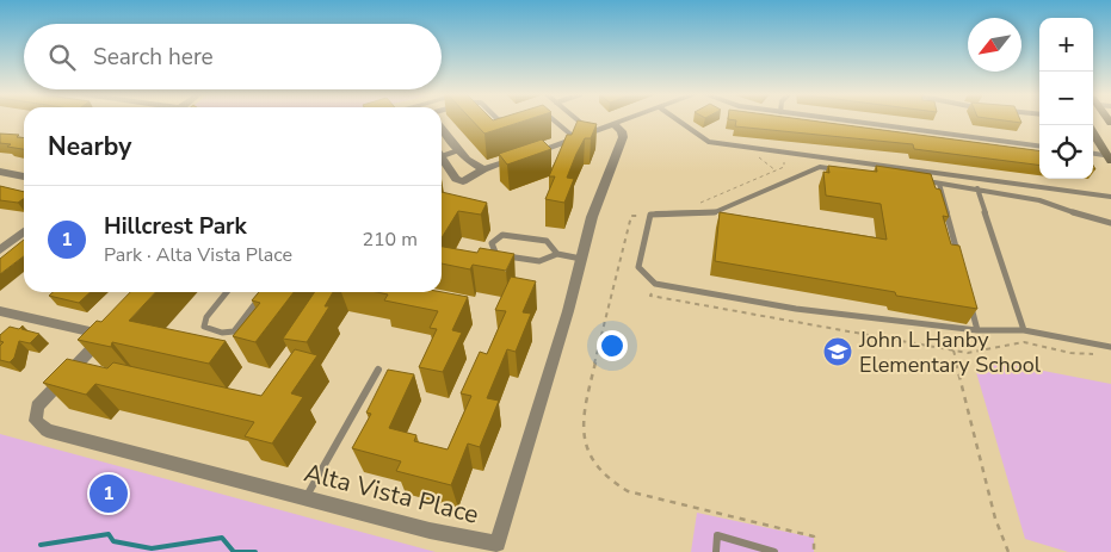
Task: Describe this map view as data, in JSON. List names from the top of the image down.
{
  "streets": {
    "street": ["Alta Vista Place"]
  },
  "places": {
    "school or university": ["John L Hanby Elementary School"]
  },
  "north": "bottom left",
  "page": {
    "map_buttons": ["+", "−"],
    "search": "Search here",
    "heading": "Nearby",
    "list": [
      {
        "mark": "1",
        "name": "Hillcrest Park",
        "note": "Park · Alta Vista Place",
        "value": "210 m"
      }
    ],
    "pins": "1"
  }
}
